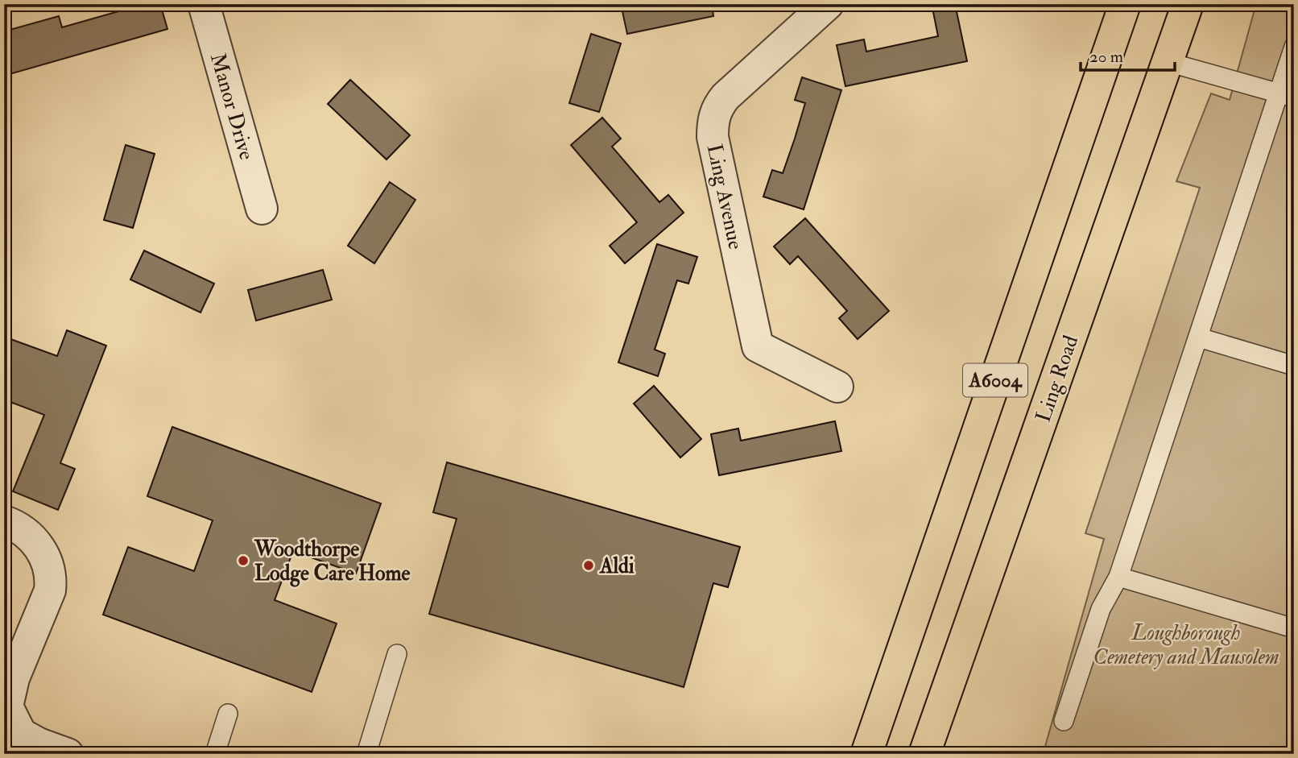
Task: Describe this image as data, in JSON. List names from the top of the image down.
{
  "streets": {
    "main road": ["Ling Road", "A6004"],
    "street": ["Manor Drive", "Ling Avenue"]
  },
  "parks": ["Loughborough Cemetery and Mausolem"],
  "places": ["Woodthorpe Lodge Care Home", "Aldi"],
  "scale_bar": "20 m"
}
